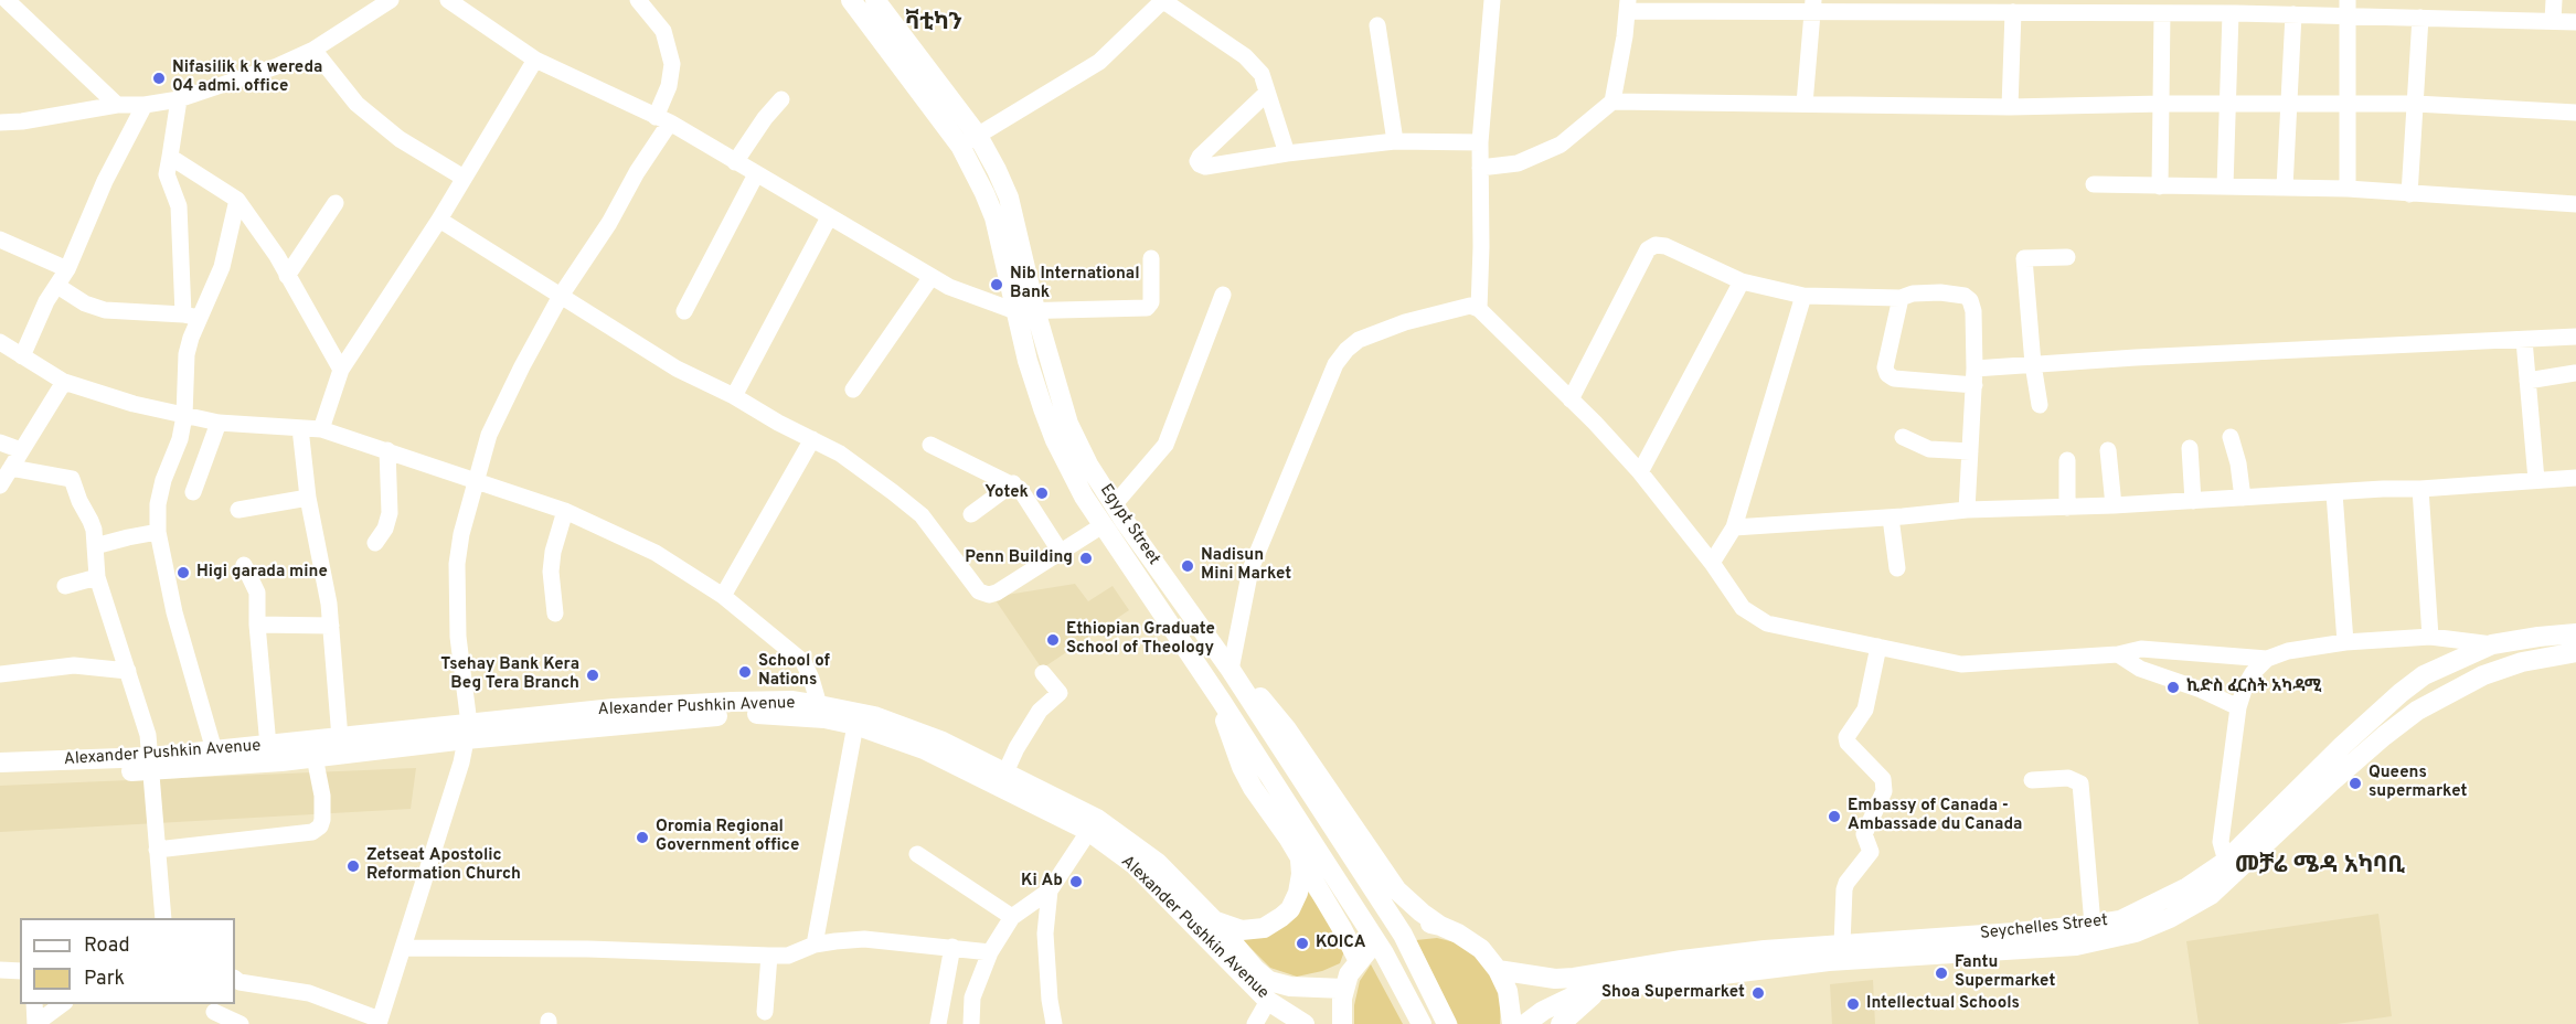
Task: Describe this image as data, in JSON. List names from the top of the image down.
{
  "streets": {
    "main road": ["Egypt Street", "Alexander Pushkin Avenue", "Seychelles Street"]
  },
  "districts": ["ቫቲካን", "መቻሬ ሜዳ አካባቢ"],
  "places": [
    "Nifasilik k k wereda 04 admi. office",
    "Nib International Bank",
    "Yotek",
    "Penn Building",
    "Nadisun Mini Market",
    "Higi garada mine",
    "Ethiopian Graduate School of Theology",
    "School of Nations",
    "Tsehay Bank Kera Beg Tera Branch",
    "ኪድስ ፈርስት አካዳሚ",
    "Queens supermarket",
    "Embassy of Canada - Ambassade du Canada",
    "Oromia Regional Government office",
    "Zetseat Apostolic Reformation Church",
    "Ki Ab",
    "KOICA",
    "Fantu Supermarket",
    "Shoa Supermarket",
    "Intellectual Schools"
  ],
  "legend": ["Road", "Park"]
}
